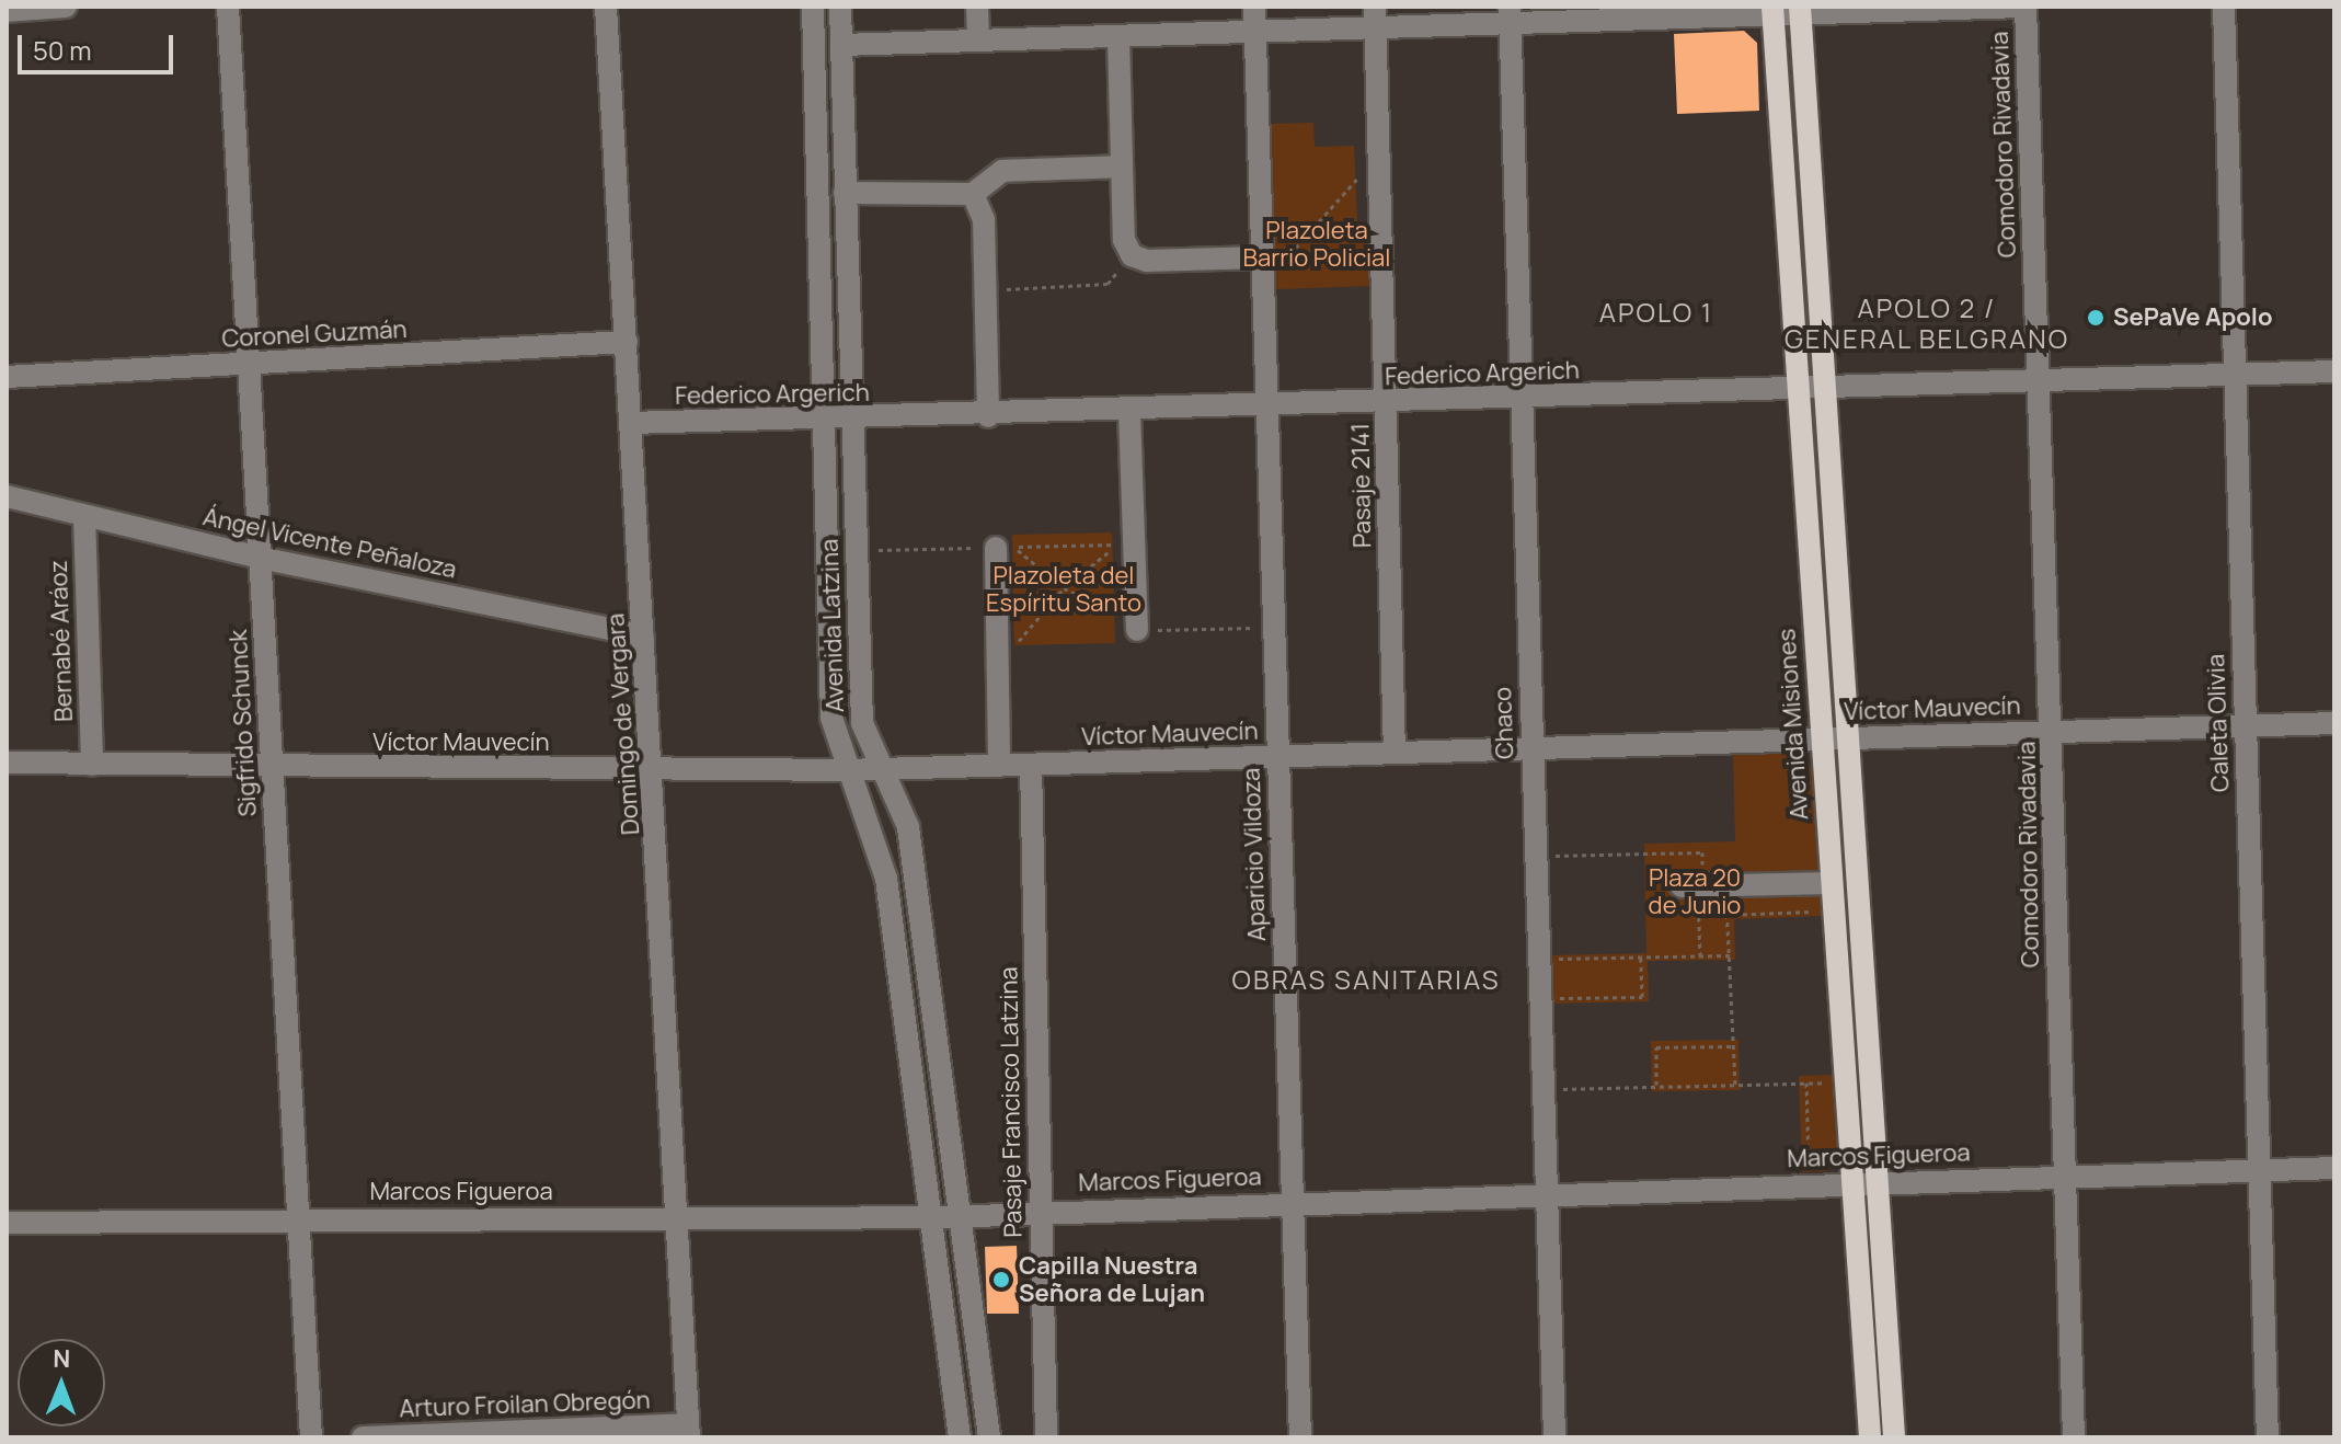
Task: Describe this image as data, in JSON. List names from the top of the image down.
{
  "streets": {
    "main road": ["Avenida Misiones"],
    "street": [
      "Comodoro Rivadavia",
      "Coronel Guzmán",
      "Federico Argerich",
      "Pasaje 2141",
      "Ángel Vicente Peñaloza",
      "Avenida Latzina",
      "Bernabé Aráoz",
      "Víctor Mauvecín",
      "Sigfrido Schunck",
      "Chaco",
      "Caleta Olivia",
      "Domingo de Vergara",
      "Aparicio Vildoza",
      "Pasaje Francisco Latzina",
      "Marcos Figueroa",
      "Arturo Froilan Obregón"
    ]
  },
  "crossings": [
    ["Comodoro Rivadavia", "Federico Argerich"],
    ["Comodoro Rivadavia", "Víctor Mauvecín"],
    ["Comodoro Rivadavia", "Marcos Figueroa"],
    ["Coronel Guzmán", "Sigfrido Schunck"],
    ["Coronel Guzmán", "Domingo de Vergara"],
    ["Federico Argerich", "Pasaje 2141"],
    ["Federico Argerich", "Avenida Latzina"],
    ["Federico Argerich", "Chaco"],
    ["Federico Argerich", "Caleta Olivia"],
    ["Federico Argerich", "Domingo de Vergara"],
    ["Federico Argerich", "Avenida Misiones"],
    ["Federico Argerich", "Aparicio Vildoza"],
    ["Pasaje 2141", "Víctor Mauvecín"],
    ["Ángel Vicente Peñaloza", "Bernabé Aráoz"],
    ["Ángel Vicente Peñaloza", "Sigfrido Schunck"],
    ["Ángel Vicente Peñaloza", "Domingo de Vergara"],
    ["Avenida Latzina", "Víctor Mauvecín"],
    ["Avenida Latzina", "Marcos Figueroa"],
    ["Bernabé Aráoz", "Víctor Mauvecín"],
    ["Víctor Mauvecín", "Sigfrido Schunck"],
    ["Víctor Mauvecín", "Chaco"],
    ["Víctor Mauvecín", "Caleta Olivia"],
    ["Víctor Mauvecín", "Domingo de Vergara"],
    ["Víctor Mauvecín", "Avenida Misiones"],
    ["Víctor Mauvecín", "Aparicio Vildoza"],
    ["Víctor Mauvecín", "Pasaje Francisco Latzina"],
    ["Sigfrido Schunck", "Marcos Figueroa"],
    ["Chaco", "Marcos Figueroa"],
    ["Caleta Olivia", "Marcos Figueroa"],
    ["Domingo de Vergara", "Marcos Figueroa"],
    ["Domingo de Vergara", "Arturo Froilan Obregón"],
    ["Avenida Misiones", "Marcos Figueroa"],
    ["Aparicio Vildoza", "Marcos Figueroa"],
    ["Pasaje Francisco Latzina", "Marcos Figueroa"]
  ],
  "districts": ["APOLO 2 / GENERAL BELGRANO", "APOLO 1", "OBRAS SANITARIAS"],
  "parks": ["Plazoleta Barrio Policial", "Plazoleta del Espíritu Santo", "Plaza 20 de Junio"],
  "places": ["SePaVe Apolo", "Capilla Nuestra Señora de Lujan"],
  "scale_bar": "50 m",
  "north": "top"
}
